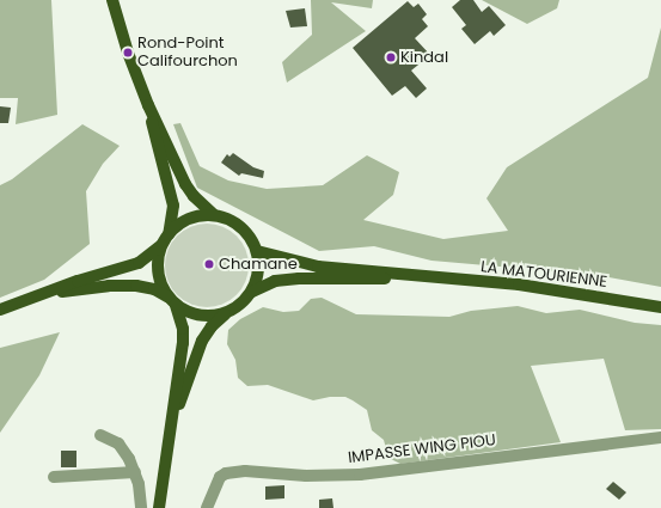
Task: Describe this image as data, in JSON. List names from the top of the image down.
{
  "streets": {
    "main road": ["LA MATOURIENNE"],
    "street": ["IMPASSE WING PIOU"]
  },
  "places": ["Rond-Point Califourchon", "Kindal", "Chamane"]
}
